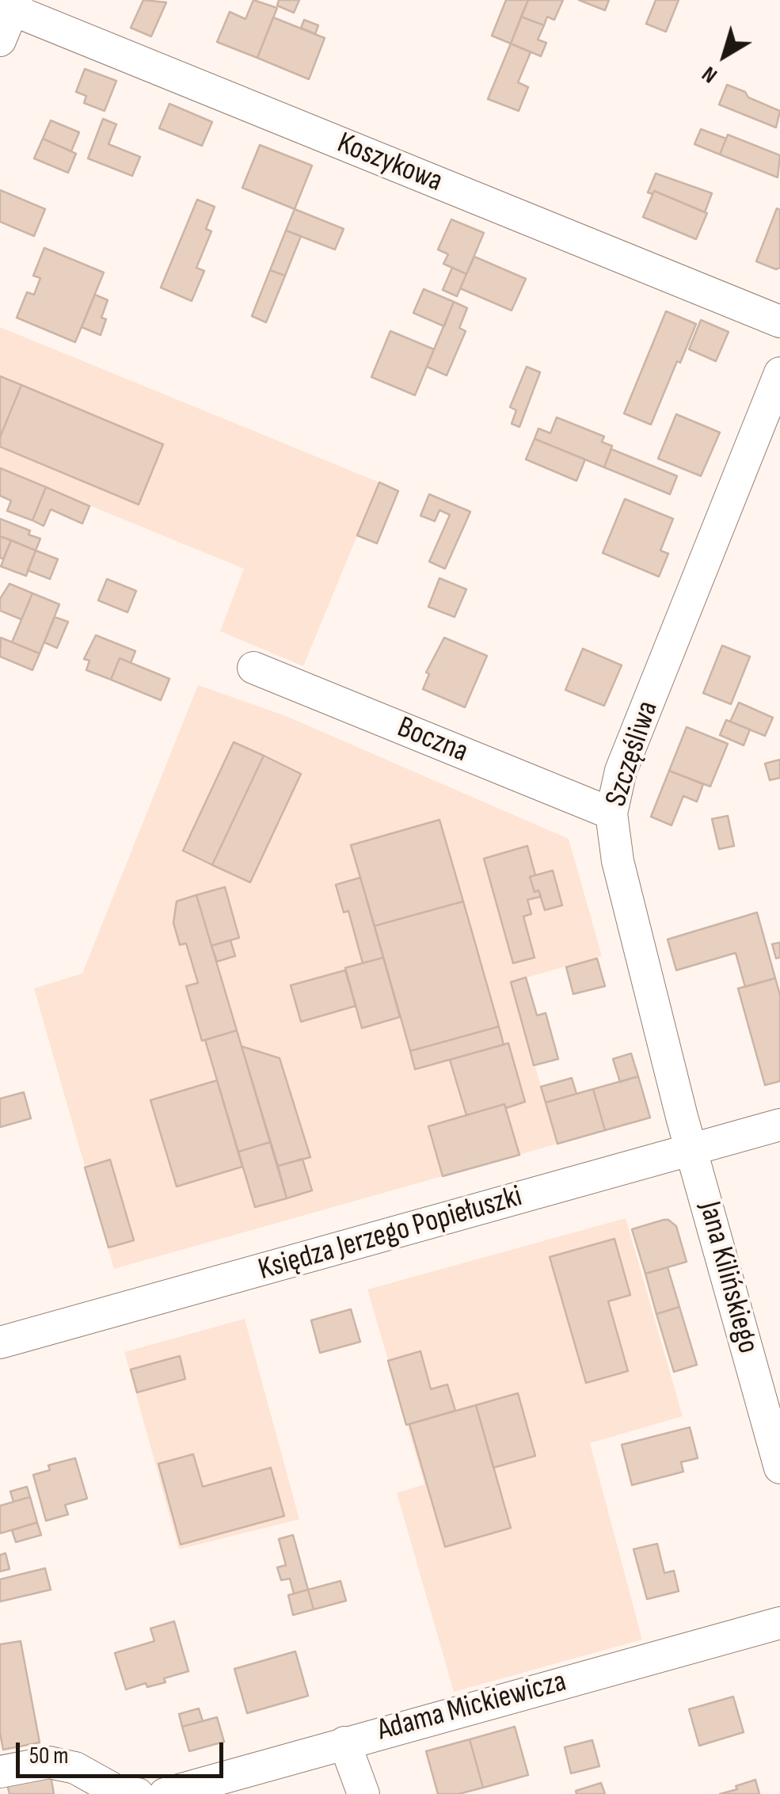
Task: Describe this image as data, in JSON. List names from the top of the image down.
{
  "streets": {
    "street": [
      "Koszykowa",
      "Boczna",
      "Szczęśliwa",
      "Księdza Jerzego Popiełuszki",
      "Jana Kilińskiego",
      "Adama Mickiewicza"
    ]
  },
  "crossings": [
    ["Boczna", "Szczęśliwa"],
    ["Szczęśliwa", "Księdza Jerzego Popiełuszki"],
    ["Szczęśliwa", "Jana Kilińskiego"],
    ["Księdza Jerzego Popiełuszki", "Jana Kilińskiego"]
  ],
  "scale_bar": "50 m",
  "north": "bottom left"
}
